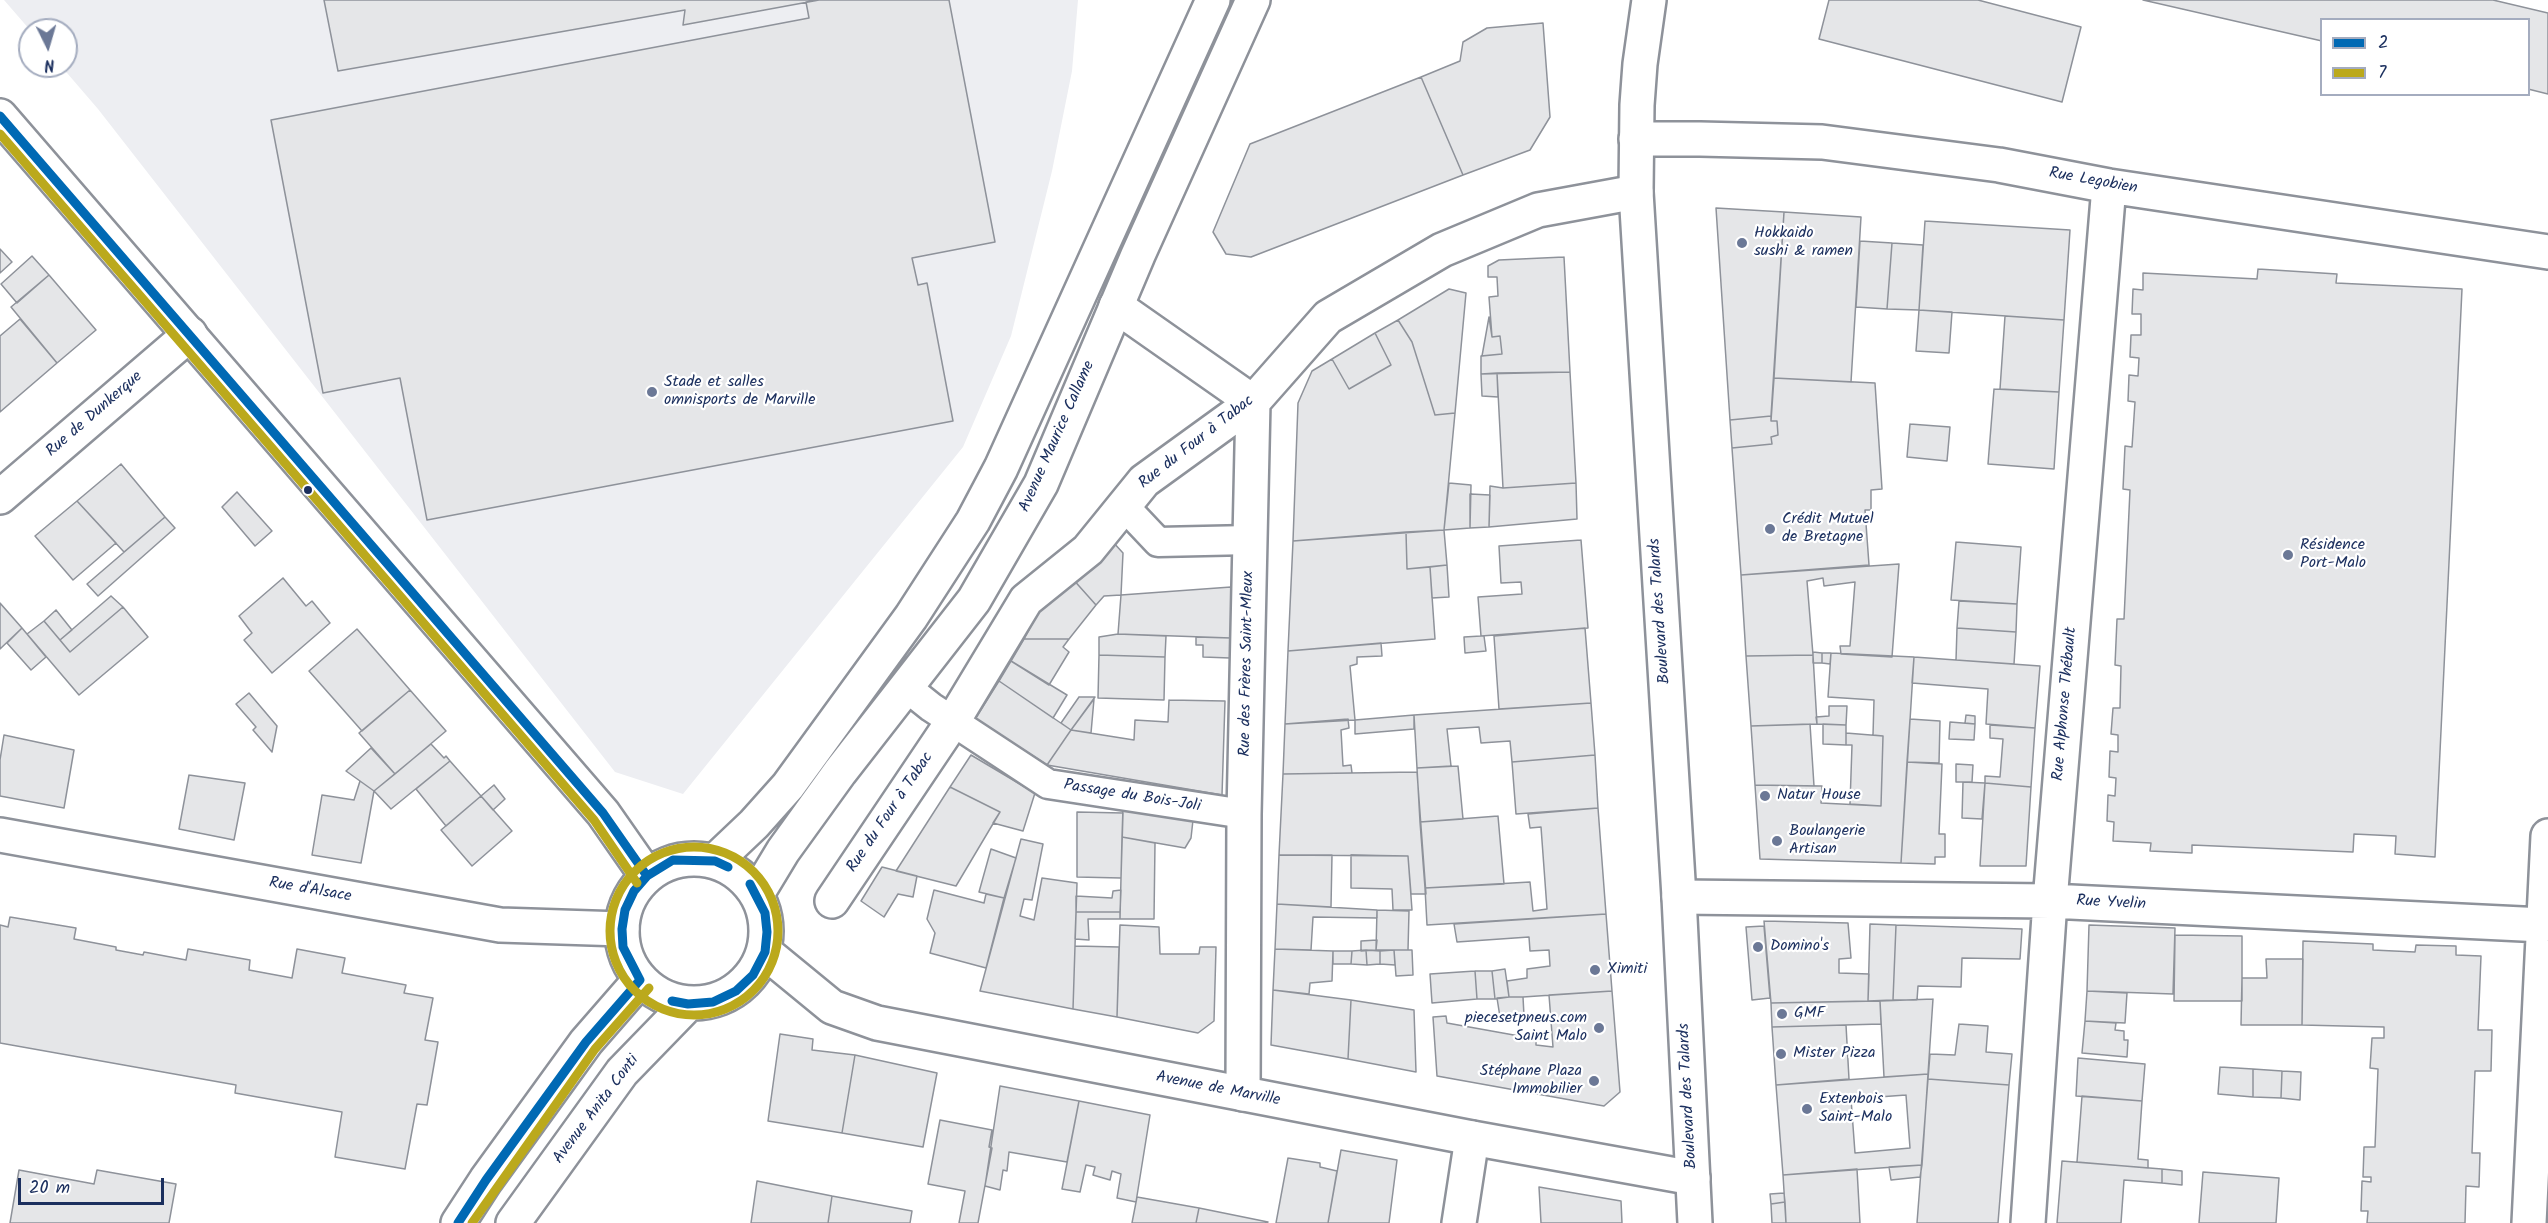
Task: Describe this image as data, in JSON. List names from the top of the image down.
{
  "streets": {
    "street": [
      "Rue Legobien",
      "Rue de Dunkerque",
      "Avenue Maurice Callame",
      "Rue du Four à Tabac",
      "Boulevard des Talards",
      "Rue des Frères Saint-Mleux",
      "Rue Alphonse Thébault",
      "Rue d'Alsace",
      "Rue Yvelin",
      "Avenue de Marville",
      "Avenue Anita Conti"
    ],
    "lane": ["Passage du Bois-Joli"]
  },
  "crossings": [
    ["Rue Legobien", "Boulevard des Talards"],
    ["Rue Legobien", "Rue Alphonse Thébault"],
    ["Avenue Maurice Callame", "Passage du Bois-Joli"],
    ["Avenue Maurice Callame", "Rue d'Alsace"],
    ["Avenue Maurice Callame", "Avenue de Marville"],
    ["Avenue Maurice Callame", "Avenue Anita Conti"],
    ["Rue du Four à Tabac", "Boulevard des Talards"],
    ["Rue du Four à Tabac", "Rue des Frères Saint-Mleux"],
    ["Rue du Four à Tabac", "Passage du Bois-Joli"],
    ["Boulevard des Talards", "Rue Yvelin"],
    ["Boulevard des Talards", "Avenue de Marville"],
    ["Rue des Frères Saint-Mleux", "Passage du Bois-Joli"],
    ["Rue des Frères Saint-Mleux", "Avenue de Marville"],
    ["Rue Alphonse Thébault", "Rue Yvelin"],
    ["Rue d'Alsace", "Avenue de Marville"],
    ["Rue d'Alsace", "Avenue Anita Conti"],
    ["Avenue de Marville", "Avenue Anita Conti"]
  ],
  "places": [
    "Hokkaido sushi & ramen",
    "Stade et salles omnisports de Marville",
    "Crédit Mutuel de Bretagne",
    "Résidence Port-Malo",
    "Natur House",
    "Boulangerie Artisan",
    "Domino's",
    "Ximiti",
    "GMF",
    "piecesetpneus.com Saint Malo",
    "Mister Pizza",
    "Stéphane Plaza Immobilier",
    "Extenbois Saint-Malo"
  ],
  "lines": ["transit line 2", "transit line 7"],
  "legend": ["2", "7"],
  "scale_bar": "20 m",
  "north": "bottom"
}
